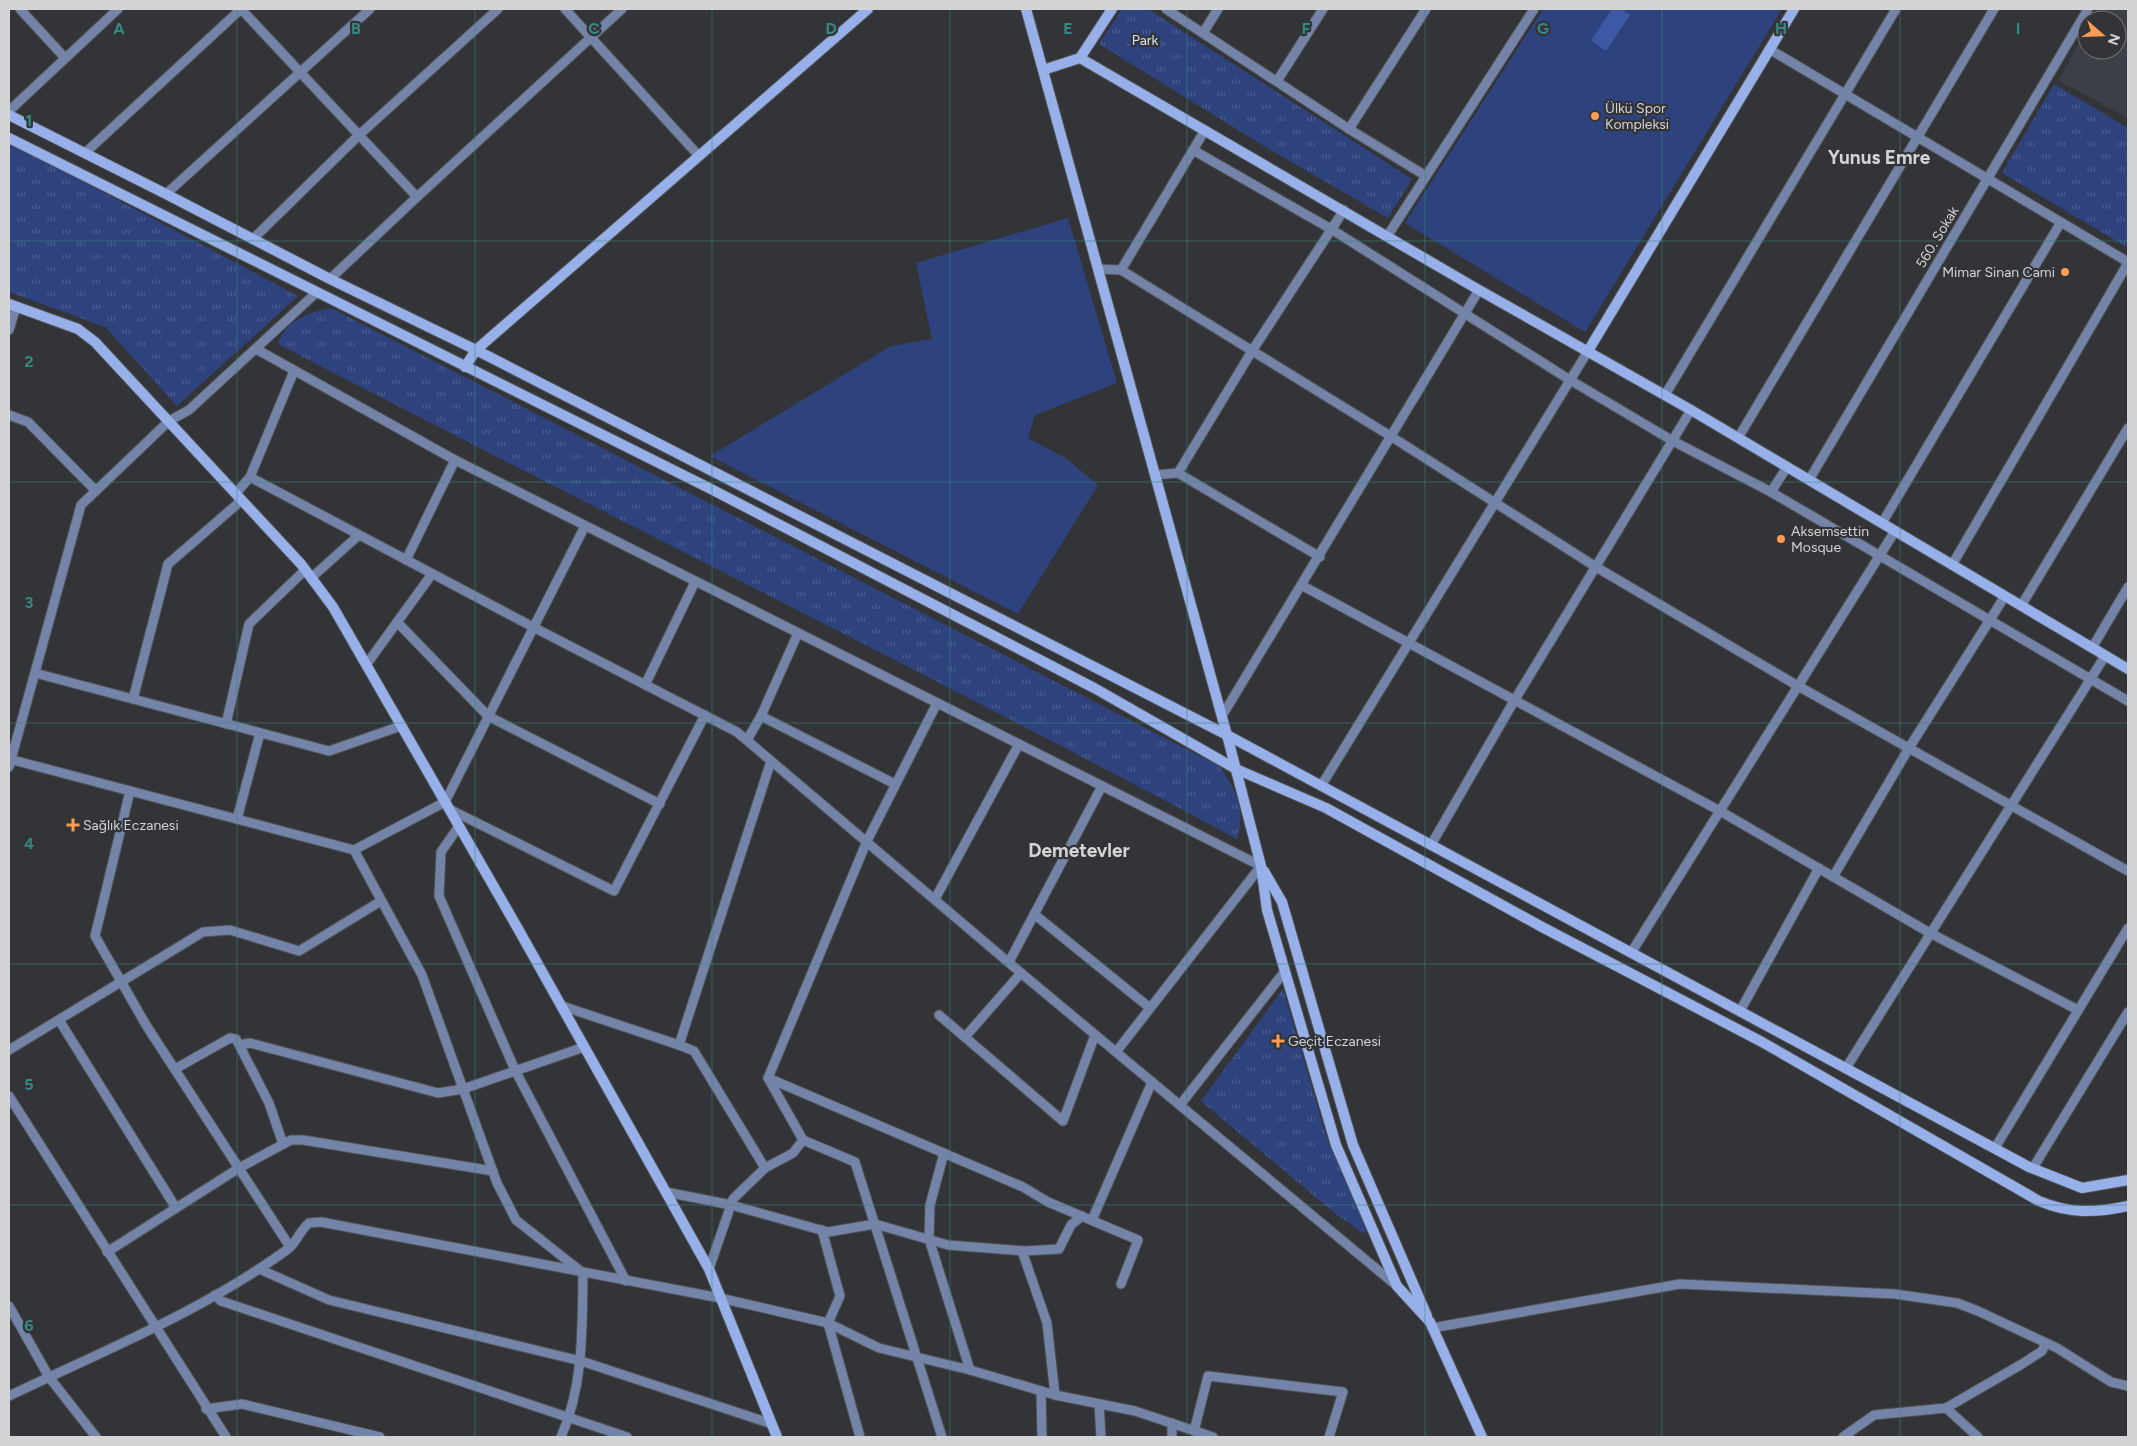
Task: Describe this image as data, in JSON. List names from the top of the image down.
{
  "streets": {
    "street": ["560. Sokak"]
  },
  "districts": ["Yunus Emre", "Demetevler"],
  "parks": ["Park"],
  "places": {
    "other": ["Ülkü Spor Kompleksi", "Mimar Sinan Cami", "Aksemsettin Mosque"],
    "health": ["Sağlık Eczanesi", "Geçit Eczanesi"]
  },
  "north": "right",
  "grid": {
    "columns": [
      "A",
      "B",
      "C",
      "D",
      "E",
      "F",
      "G",
      "H",
      "I"
    ],
    "rows": [
      "1",
      "2",
      "3",
      "4",
      "5",
      "6"
    ]
  }
}
